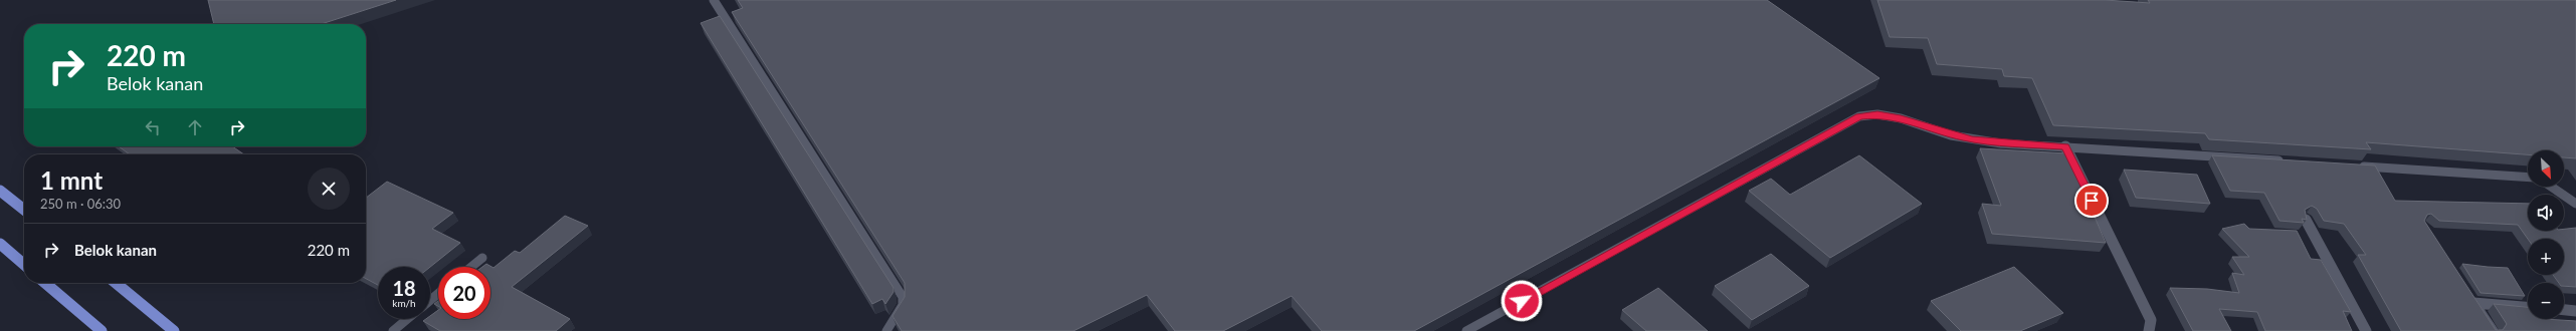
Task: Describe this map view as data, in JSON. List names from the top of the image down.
{
  "north": "bottom right",
  "page": {
    "turn": ["220 m", "Belok kanan"],
    "map_buttons": ["+", "−"],
    "heading": ["1 mnt", "250 m · 06:30"],
    "list": [
      {
        "name": "Belok kanan",
        "value": "220 m"
      }
    ],
    "speed": "18 km/h",
    "limit": "20"
  }
}
